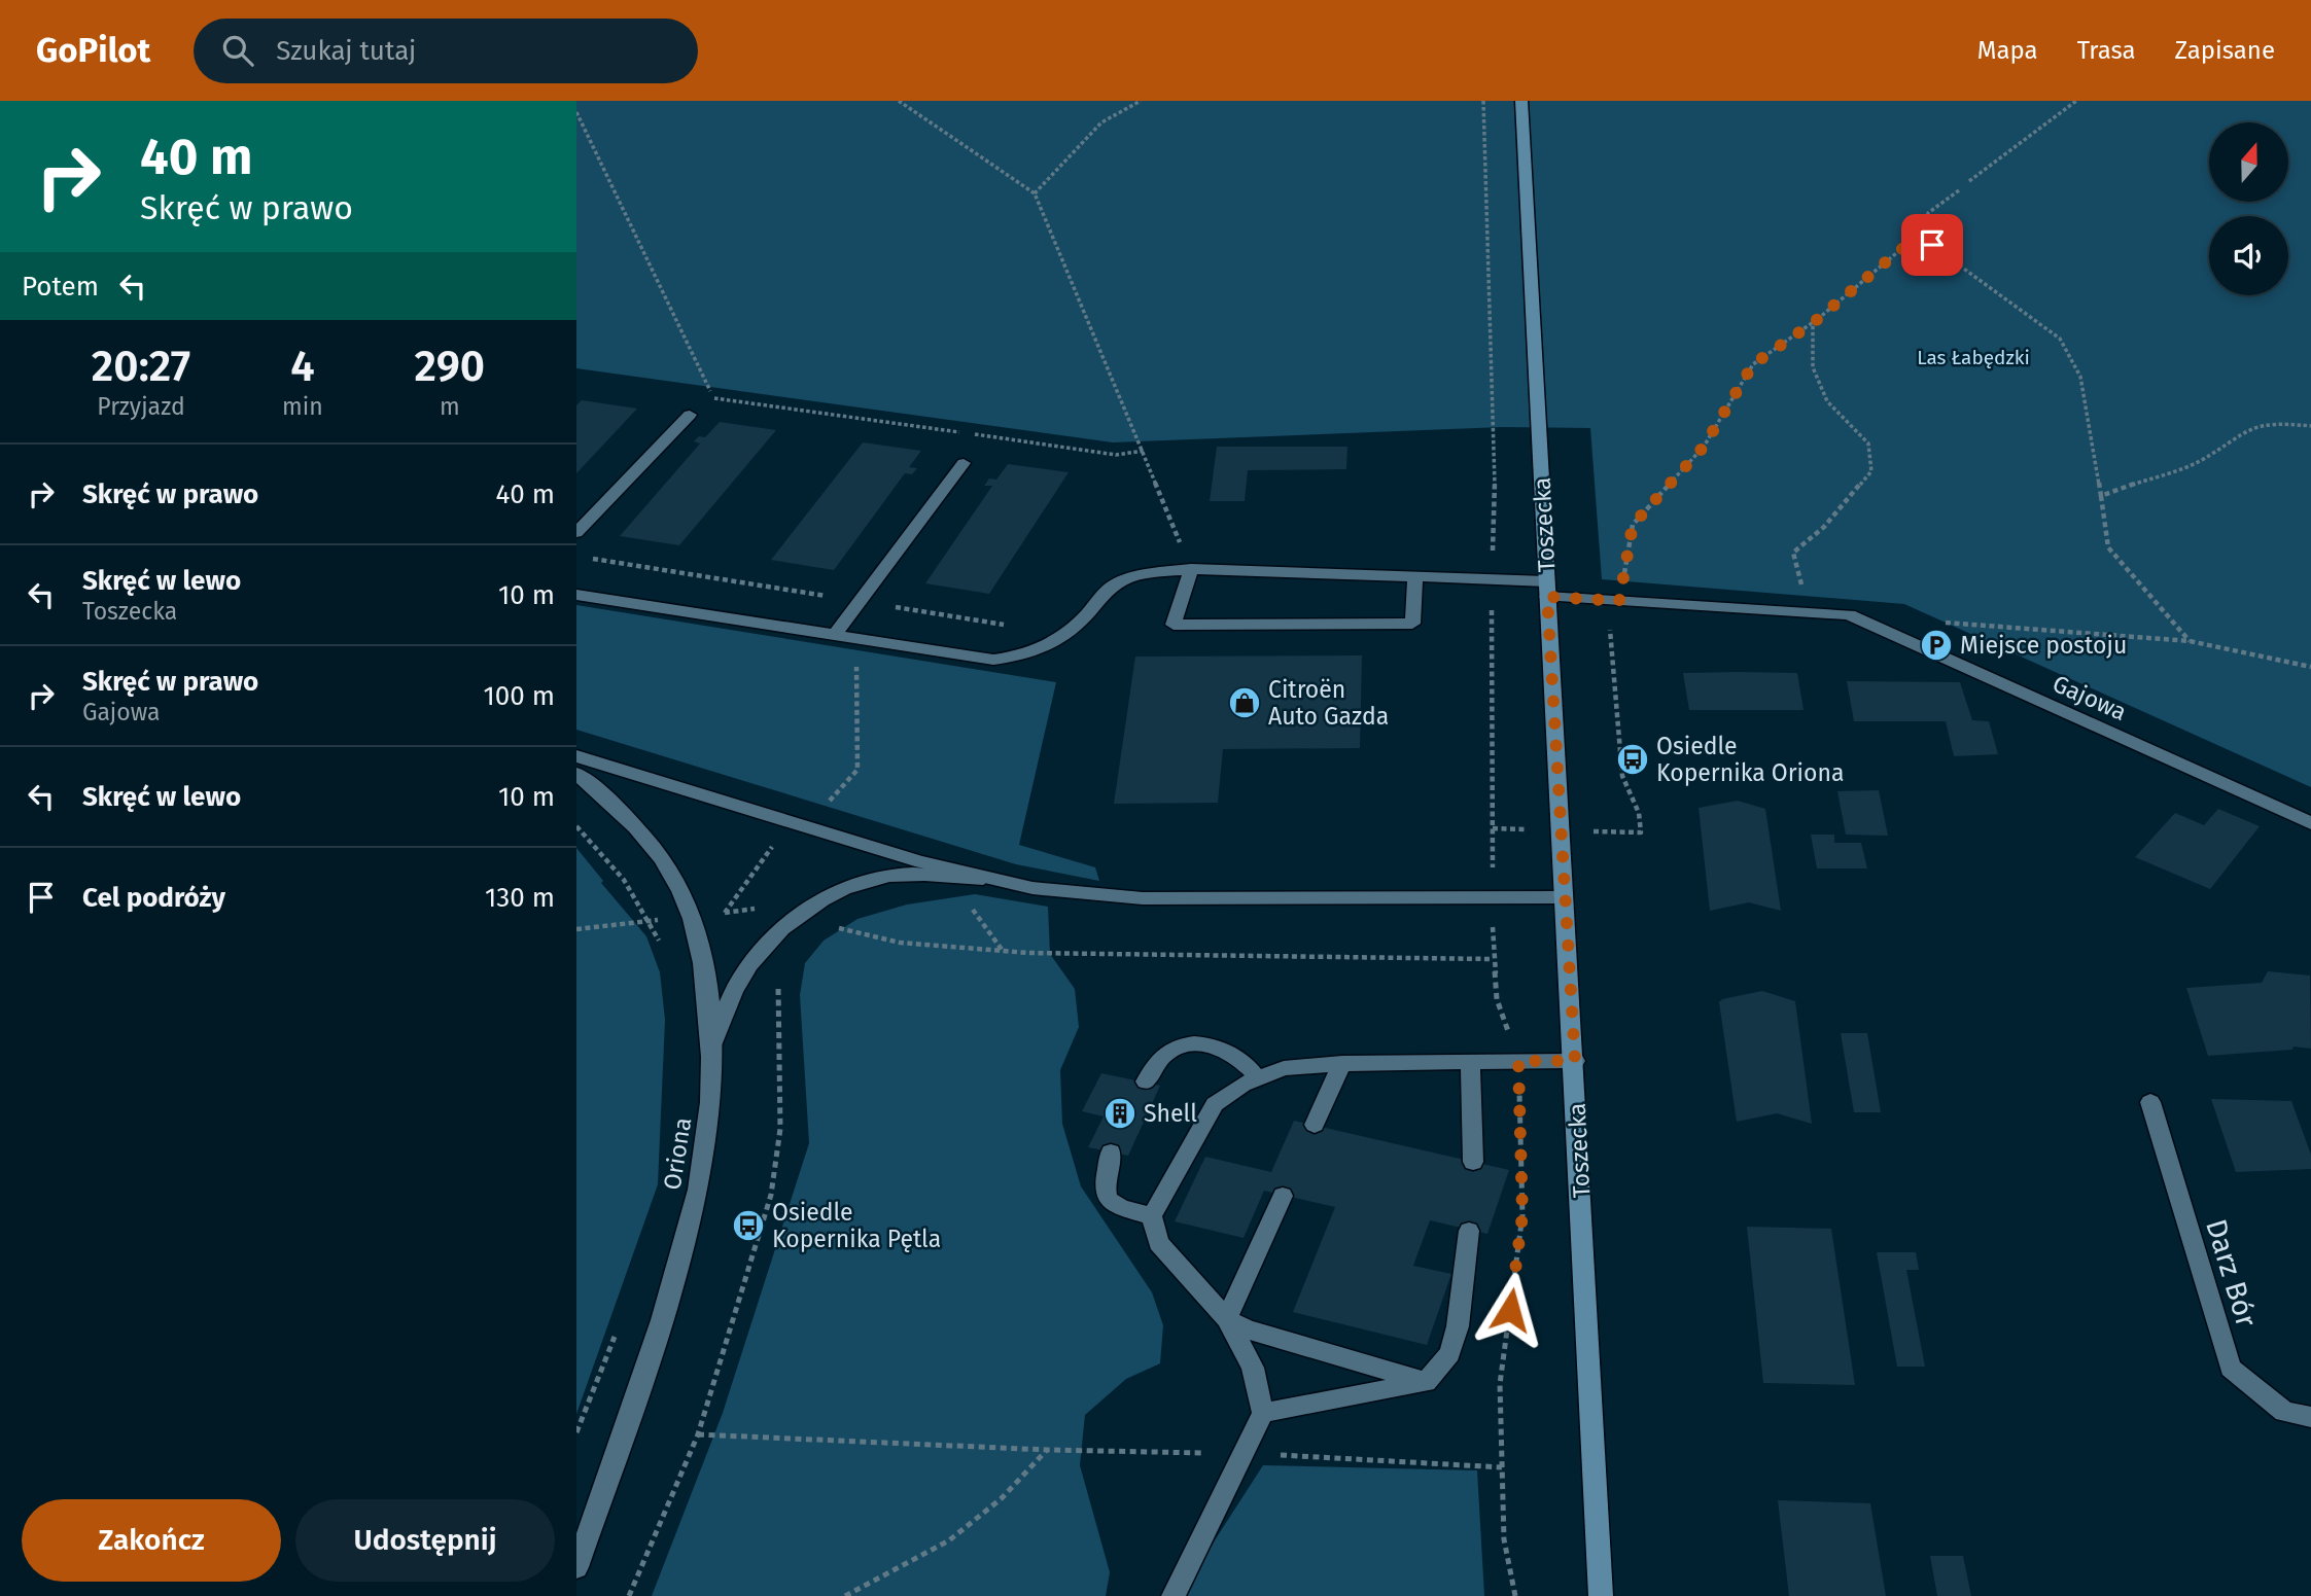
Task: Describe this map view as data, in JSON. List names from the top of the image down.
{
  "streets": {
    "main road": ["Toszecka"],
    "street": ["Gajowa", "Oriona", "Darz Bór"]
  },
  "crossings": [
    ["Toszecka", "Gajowa"]
  ],
  "parks": ["Las Łabędzki"],
  "places": {
    "parking": ["Miejsce postoju"],
    "shop": ["Citroën Auto Gazda"],
    "bus stop": ["Osiedle Kopernika Oriona", "Osiedle Kopernika Pętla"],
    "building": ["Shell"]
  },
  "north": "top",
  "page": {
    "header": "GoPilot",
    "search": "Szukaj tutaj",
    "nav": ["Mapa", "Trasa", "Zapisane"],
    "turn": ["40 m", "Skręć w prawo"],
    "then": "Potem",
    "eta": [
      "20:27",
      "Przyjazd",
      "4",
      "min",
      "290",
      "m"
    ],
    "list": [
      {
        "name": "Skręć w prawo",
        "value": "40 m"
      },
      {
        "name": "Skręć w lewo",
        "note": "Toszecka",
        "value": "10 m"
      },
      {
        "name": "Skręć w prawo",
        "note": "Gajowa",
        "value": "100 m"
      },
      {
        "name": "Skręć w lewo",
        "value": "10 m"
      },
      {
        "name": "Cel podróży",
        "value": "130 m"
      }
    ],
    "buttons": ["Zakończ", "Udostępnij"]
  }
}
